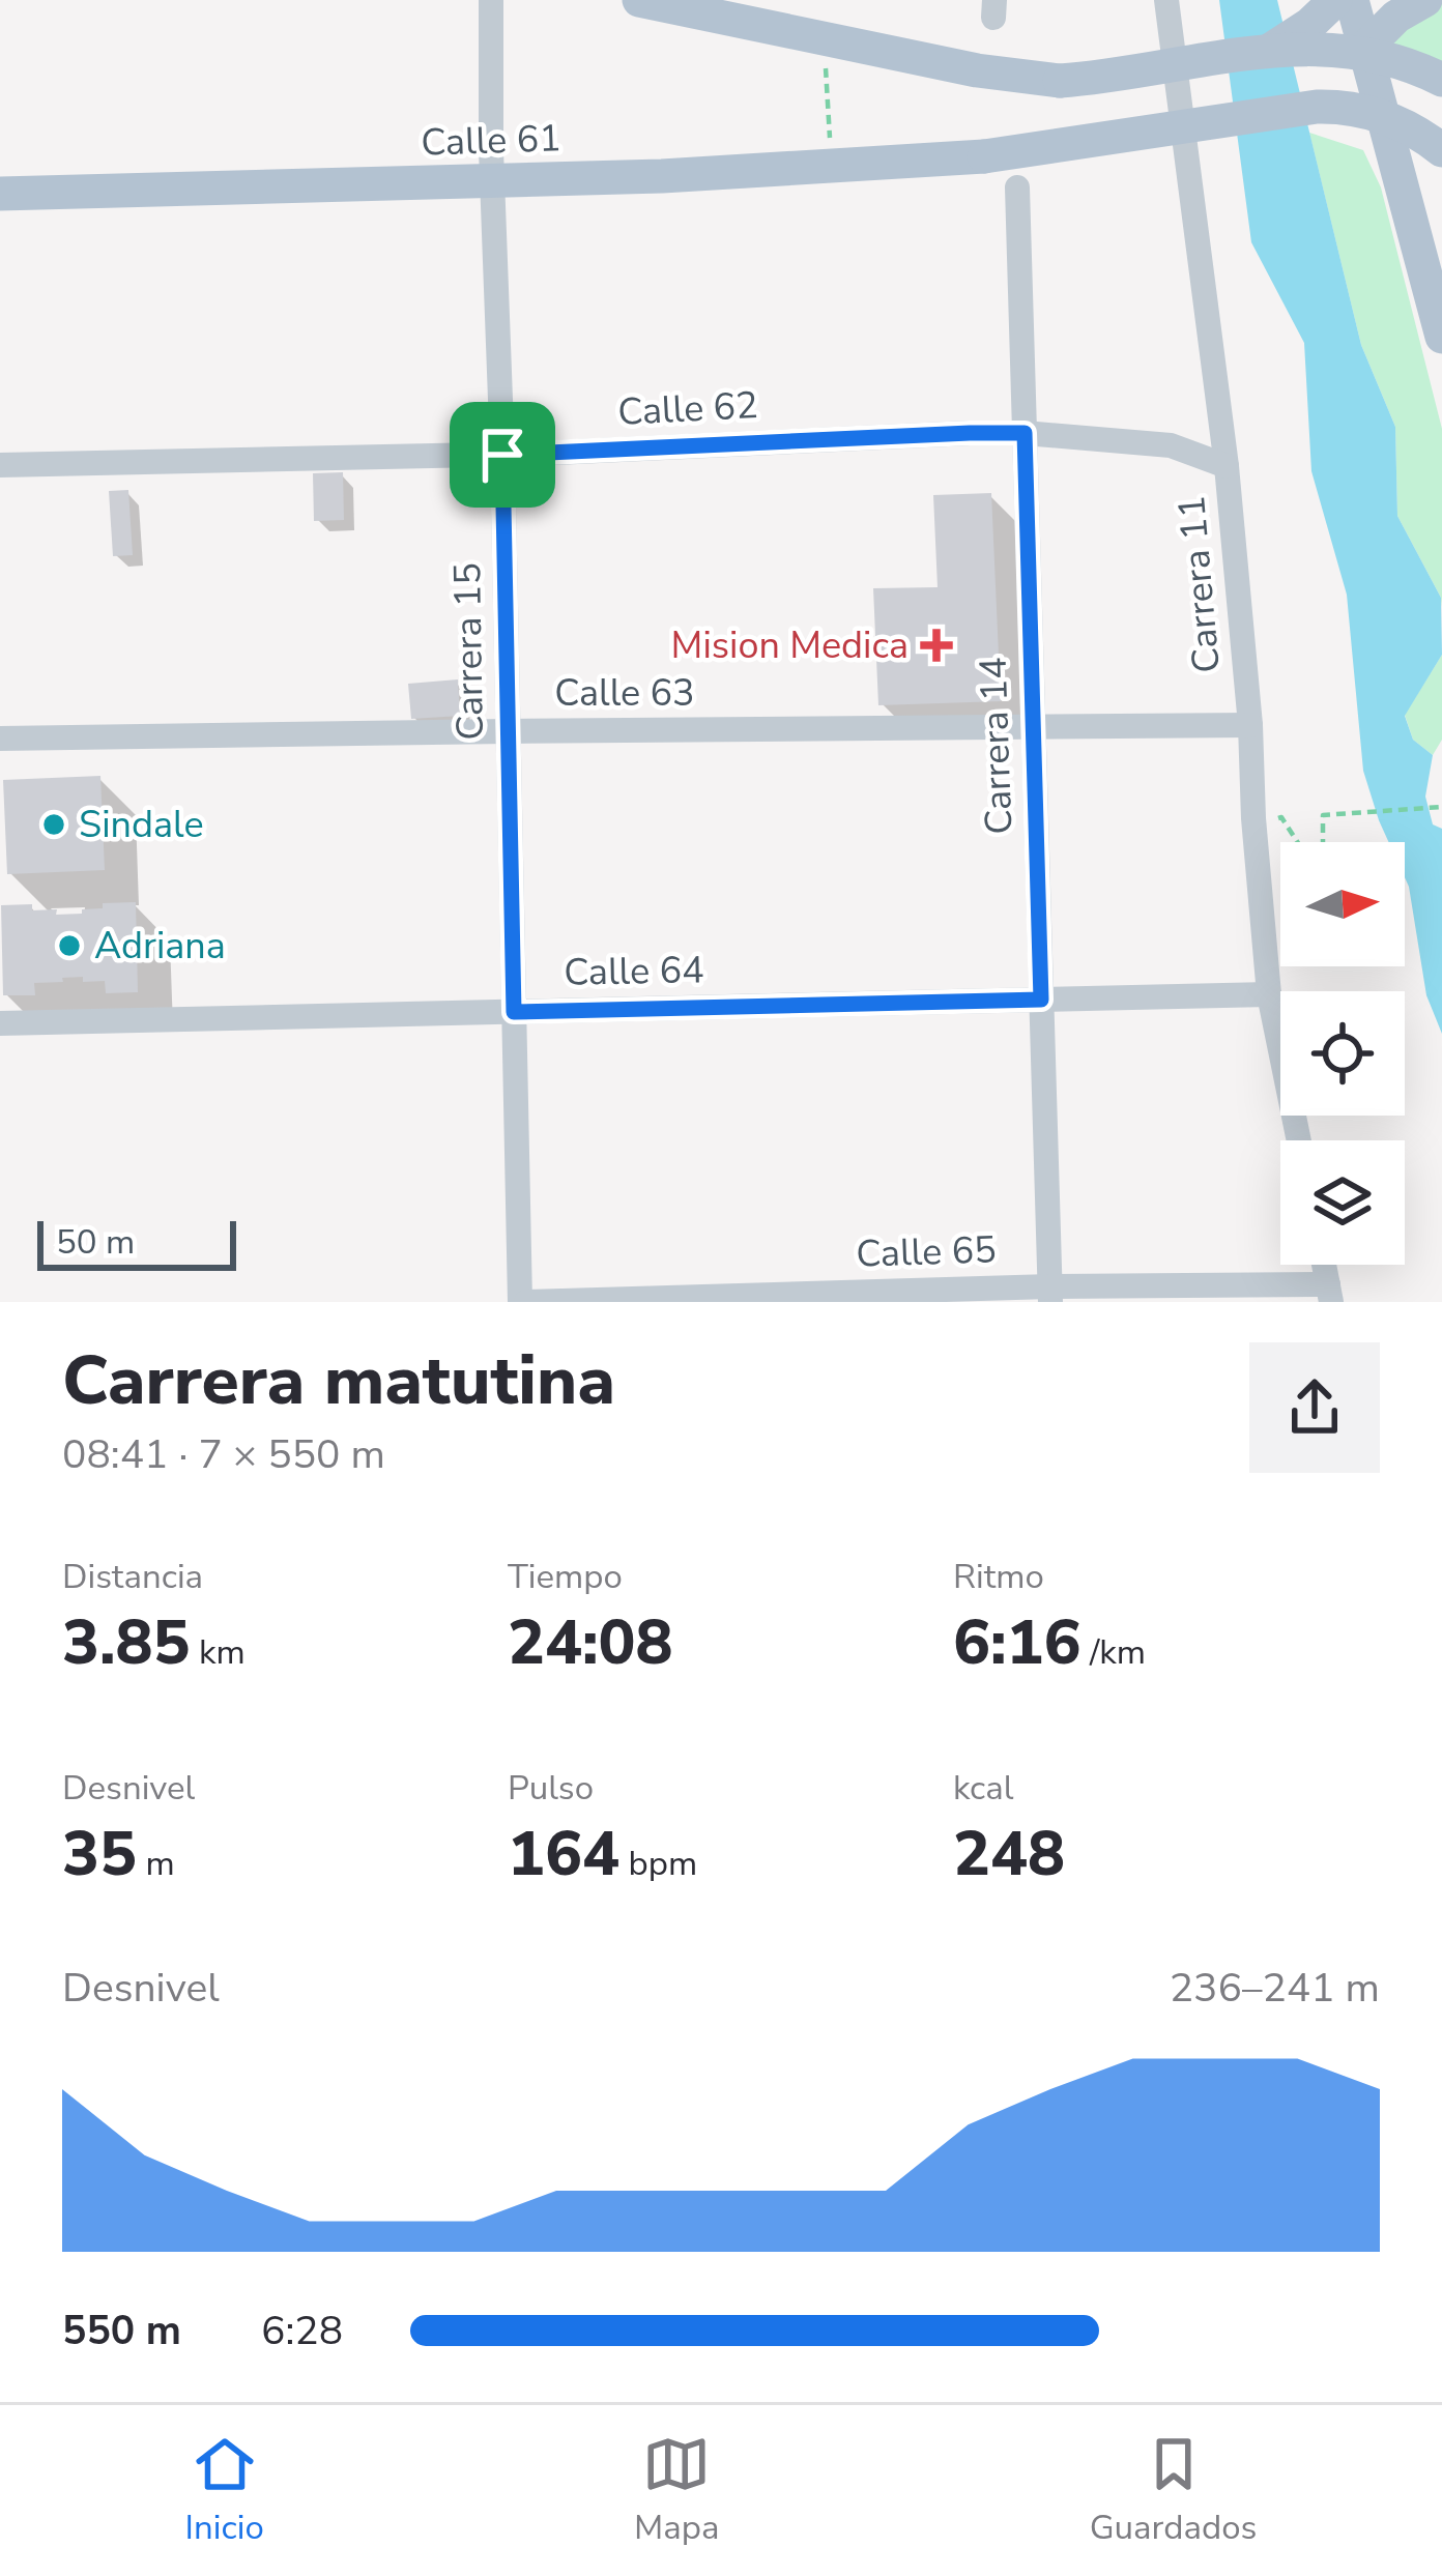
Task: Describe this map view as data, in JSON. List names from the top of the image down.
{
  "streets": {
    "main road": ["Calle 61"],
    "street": [
      "Calle 62",
      "Carrera 11",
      "Carrera 15",
      "Calle 63",
      "Carrera 14",
      "Calle 64",
      "Calle 65"
    ]
  },
  "crossings": [
    ["Calle 61", "Carrera 15"],
    ["Calle 62", "Carrera 11"],
    ["Calle 62", "Carrera 15"],
    ["Calle 62", "Carrera 14"],
    ["Carrera 11", "Calle 63"],
    ["Carrera 11", "Calle 64"],
    ["Carrera 15", "Calle 63"],
    ["Carrera 15", "Calle 64"],
    ["Carrera 15", "Calle 65"],
    ["Calle 63", "Carrera 14"],
    ["Carrera 14", "Calle 64"],
    ["Carrera 14", "Calle 65"]
  ],
  "places": {
    "health": ["Mision Medica"],
    "other": ["Sindale", "Adriana"]
  },
  "scale_bar": "50 m",
  "north": "right",
  "page": {
    "scale": "50 m",
    "heading": ["Carrera matutina", "08:41 · 7 × 550 m"],
    "stats": [
      ["Distancia", "3.85 km"],
      ["Tiempo", "24:08"],
      ["Ritmo", "6:16 /km"],
      ["Desnivel", "35 m"],
      ["Pulso", "164 bpm"],
      ["kcal", "248"]
    ],
    "chart": ["Desnivel", "236–241 m"],
    "list": [
      {
        "name": "550 m",
        "note": "6:28"
      }
    ],
    "tabs": ["Inicio", "Mapa", "Guardados"]
  }
}
